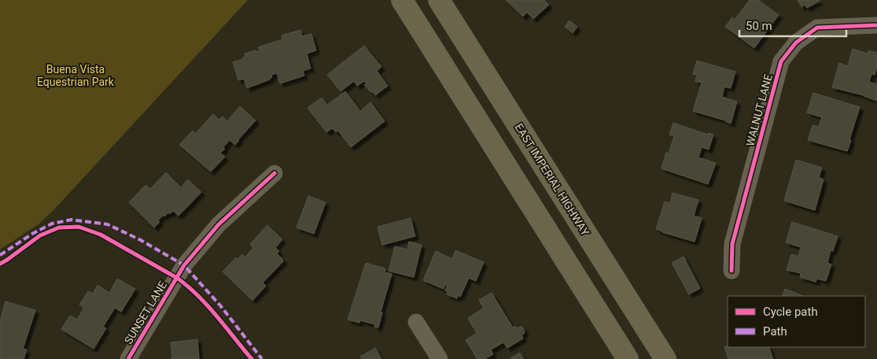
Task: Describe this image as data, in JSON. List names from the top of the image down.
{
  "streets": {
    "highway": ["EAST IMPERIAL HIGHWAY"],
    "street": ["WALNUT LANE", "SUNSET LANE"]
  },
  "parks": ["Buena Vista Equestrian Park"],
  "legend": ["Cycle path", "Path"],
  "scale_bar": "50 m"
}
